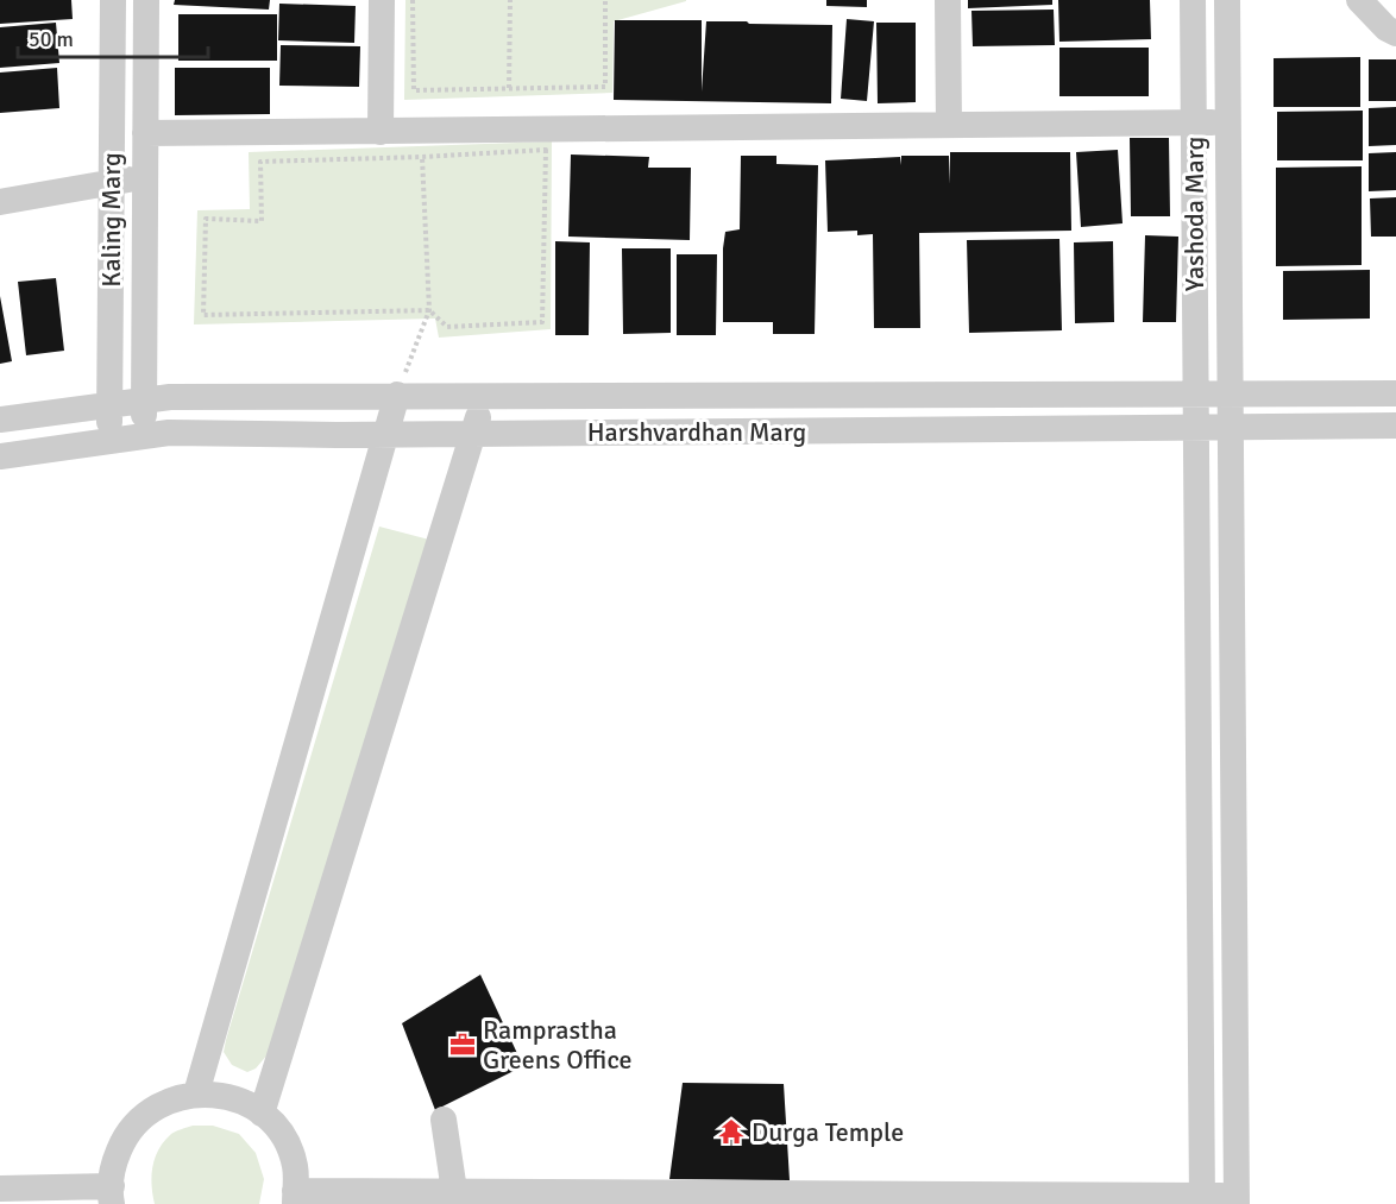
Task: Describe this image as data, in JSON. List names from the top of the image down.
{
  "streets": {
    "street": ["Yashoda Marg", "Kaling Marg", "Harshvardhan Marg"]
  },
  "crossings": [
    ["Yashoda Marg", "Harshvardhan Marg"],
    ["Kaling Marg", "Harshvardhan Marg"]
  ],
  "places": {
    "office": ["Ramprastha Greens Office"],
    "temple": ["Durga Temple"]
  },
  "scale_bar": "50 m"
}
